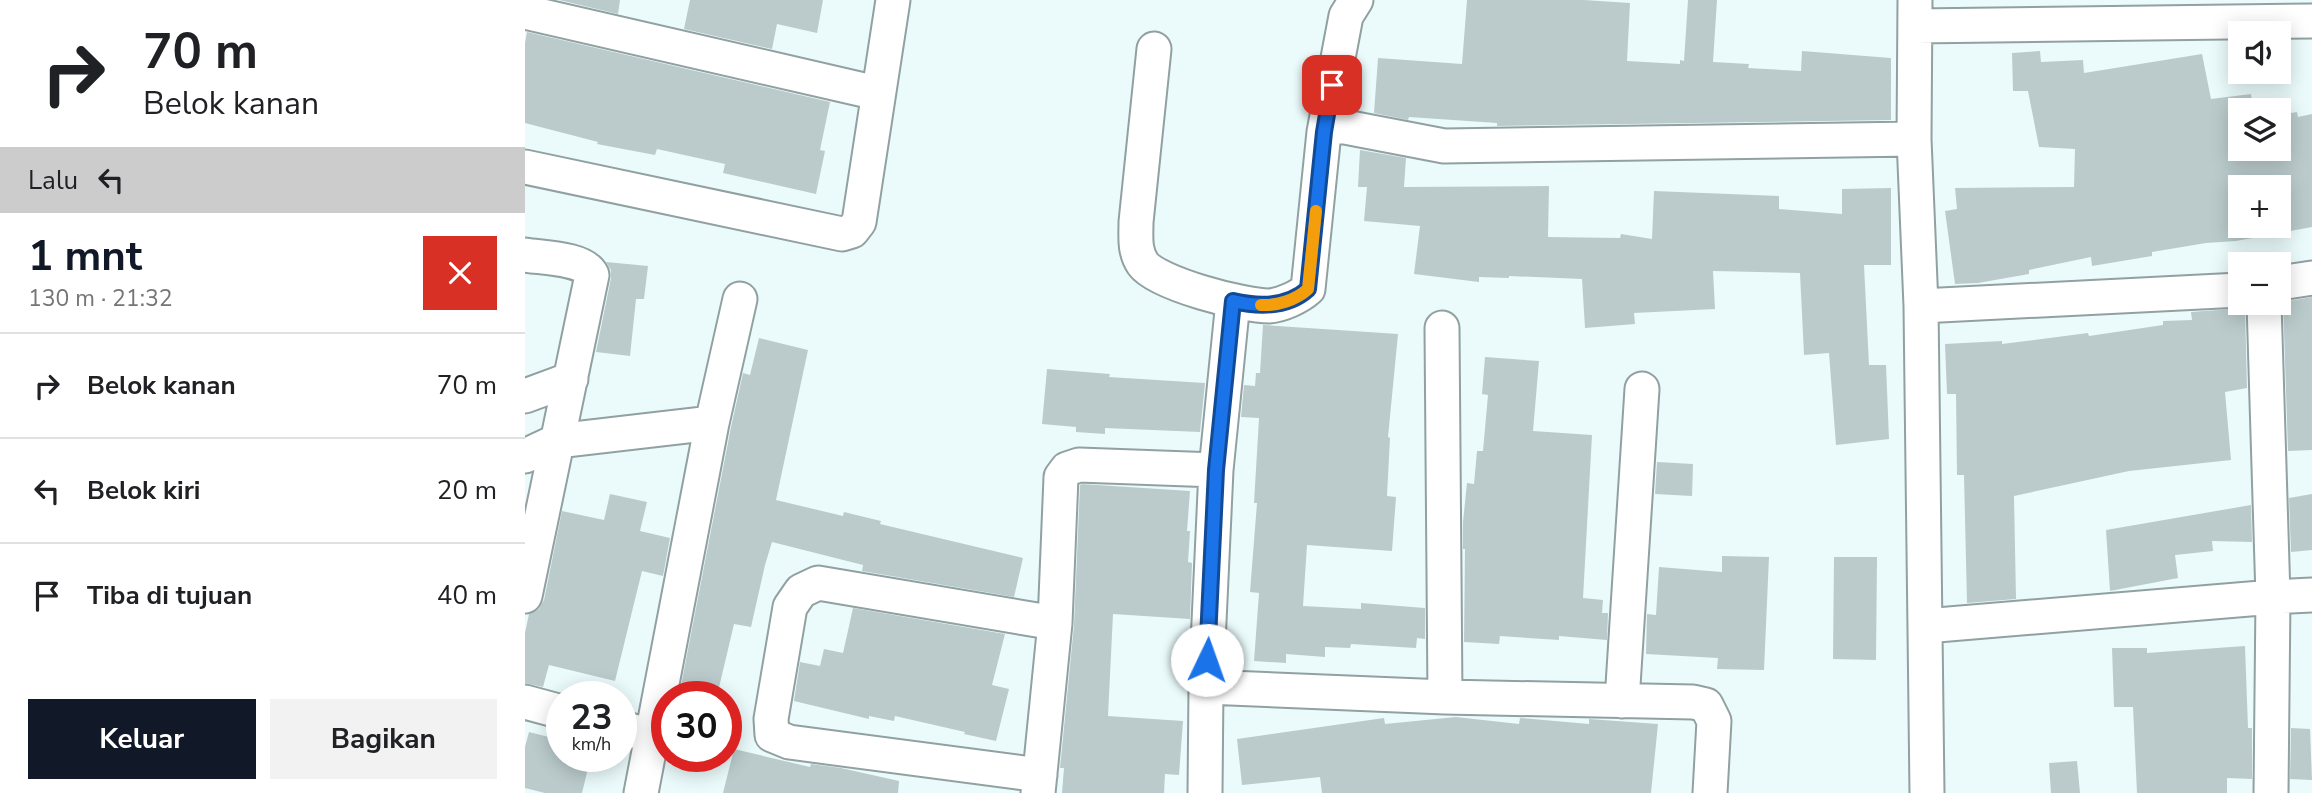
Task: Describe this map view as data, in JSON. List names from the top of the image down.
{
  "page": {
    "turn": ["70 m", "Belok kanan"],
    "map_buttons": ["+", "−"],
    "then": "Lalu",
    "heading": ["1 mnt", "130 m · 21:32"],
    "list": [
      {
        "name": "Belok kanan",
        "value": "70 m"
      },
      {
        "name": "Belok kiri",
        "value": "20 m"
      },
      {
        "name": "Tiba di tujuan",
        "value": "40 m"
      }
    ],
    "speed": "23 km/h",
    "limit": "30",
    "buttons": ["Keluar", "Bagikan"]
  }
}
